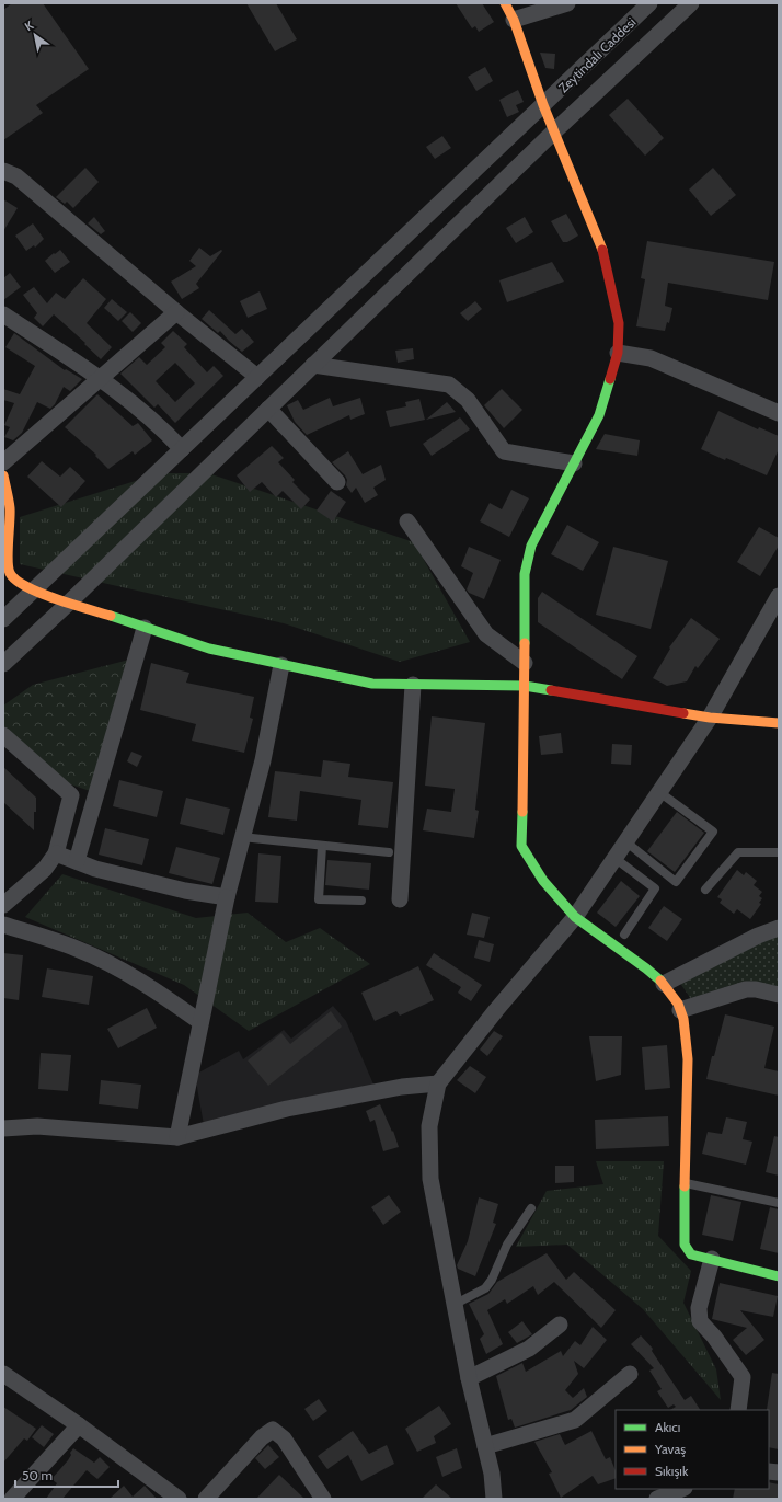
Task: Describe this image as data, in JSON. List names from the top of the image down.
{
  "streets": {
    "street": ["Zeytindalı Caddesi"]
  },
  "legend": ["Akıcı", "Yavaş", "Sıkışık"],
  "scale_bar": "50 m",
  "north": "top left"
}
